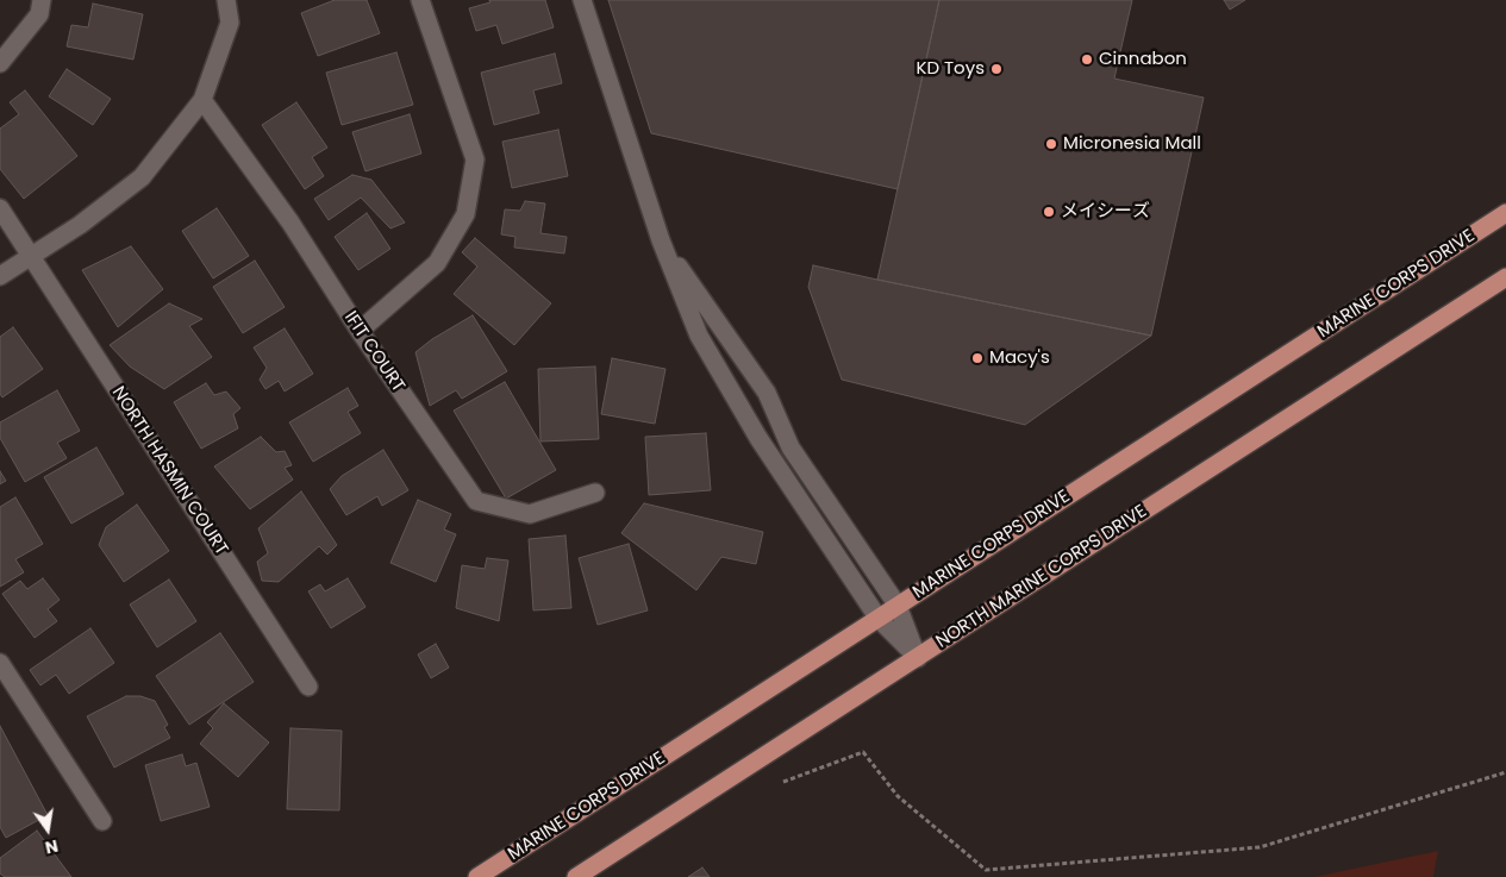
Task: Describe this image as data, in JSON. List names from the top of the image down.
{
  "streets": {
    "main road": ["MARINE CORPS DRIVE", "NORTH MARINE CORPS DRIVE"],
    "street": ["IFIT COURT", "NORTH HASMIN COURT"]
  },
  "places": [
    "Cinnabon",
    "KD Toys",
    "Micronesia Mall",
    "メイシーズ",
    "Macy's"
  ],
  "north": "bottom"
}
